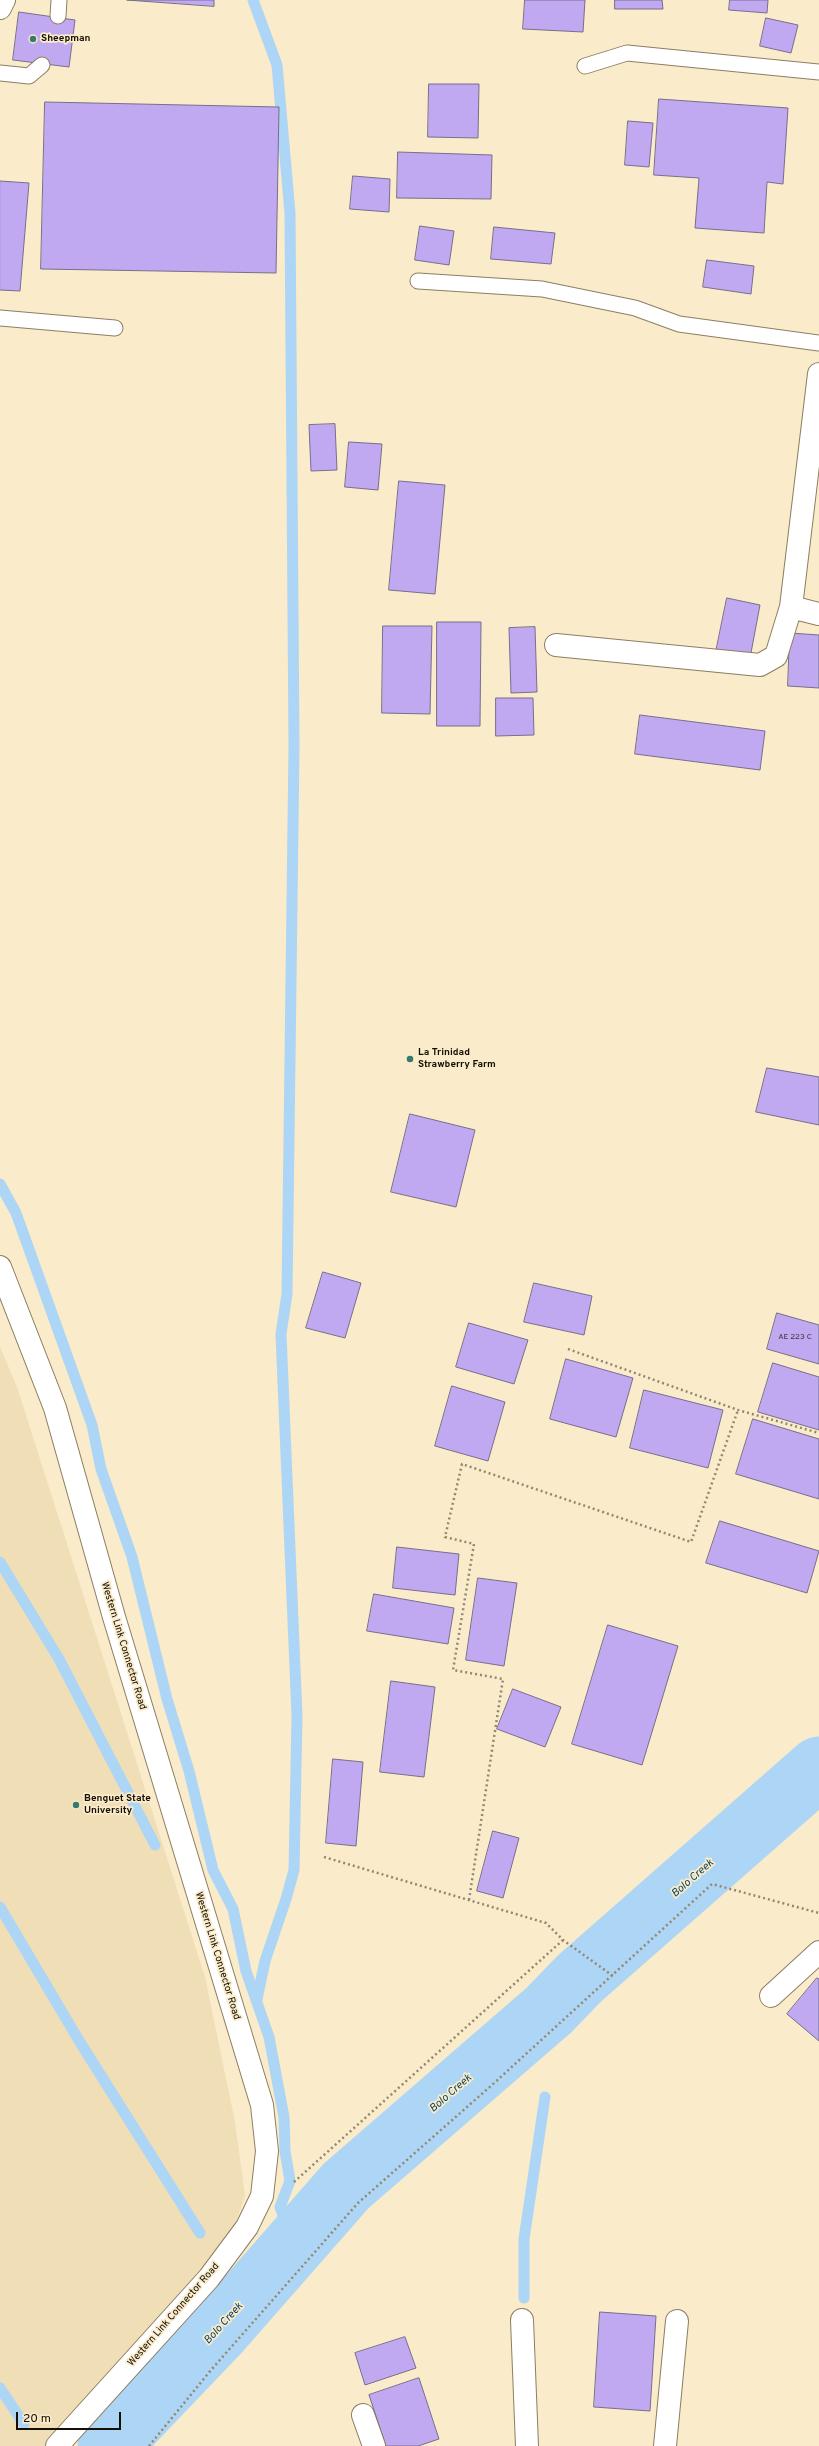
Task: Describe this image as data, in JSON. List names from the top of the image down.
{
  "streets": {
    "street": ["Western Link Connector Road"]
  },
  "water": ["Bolo Creek"],
  "places": ["Sheepman", "La Trinidad Strawberry Farm", "Benguet State University"],
  "house_numbers": ["AE 223 C"],
  "scale_bar": "20 m"
}
